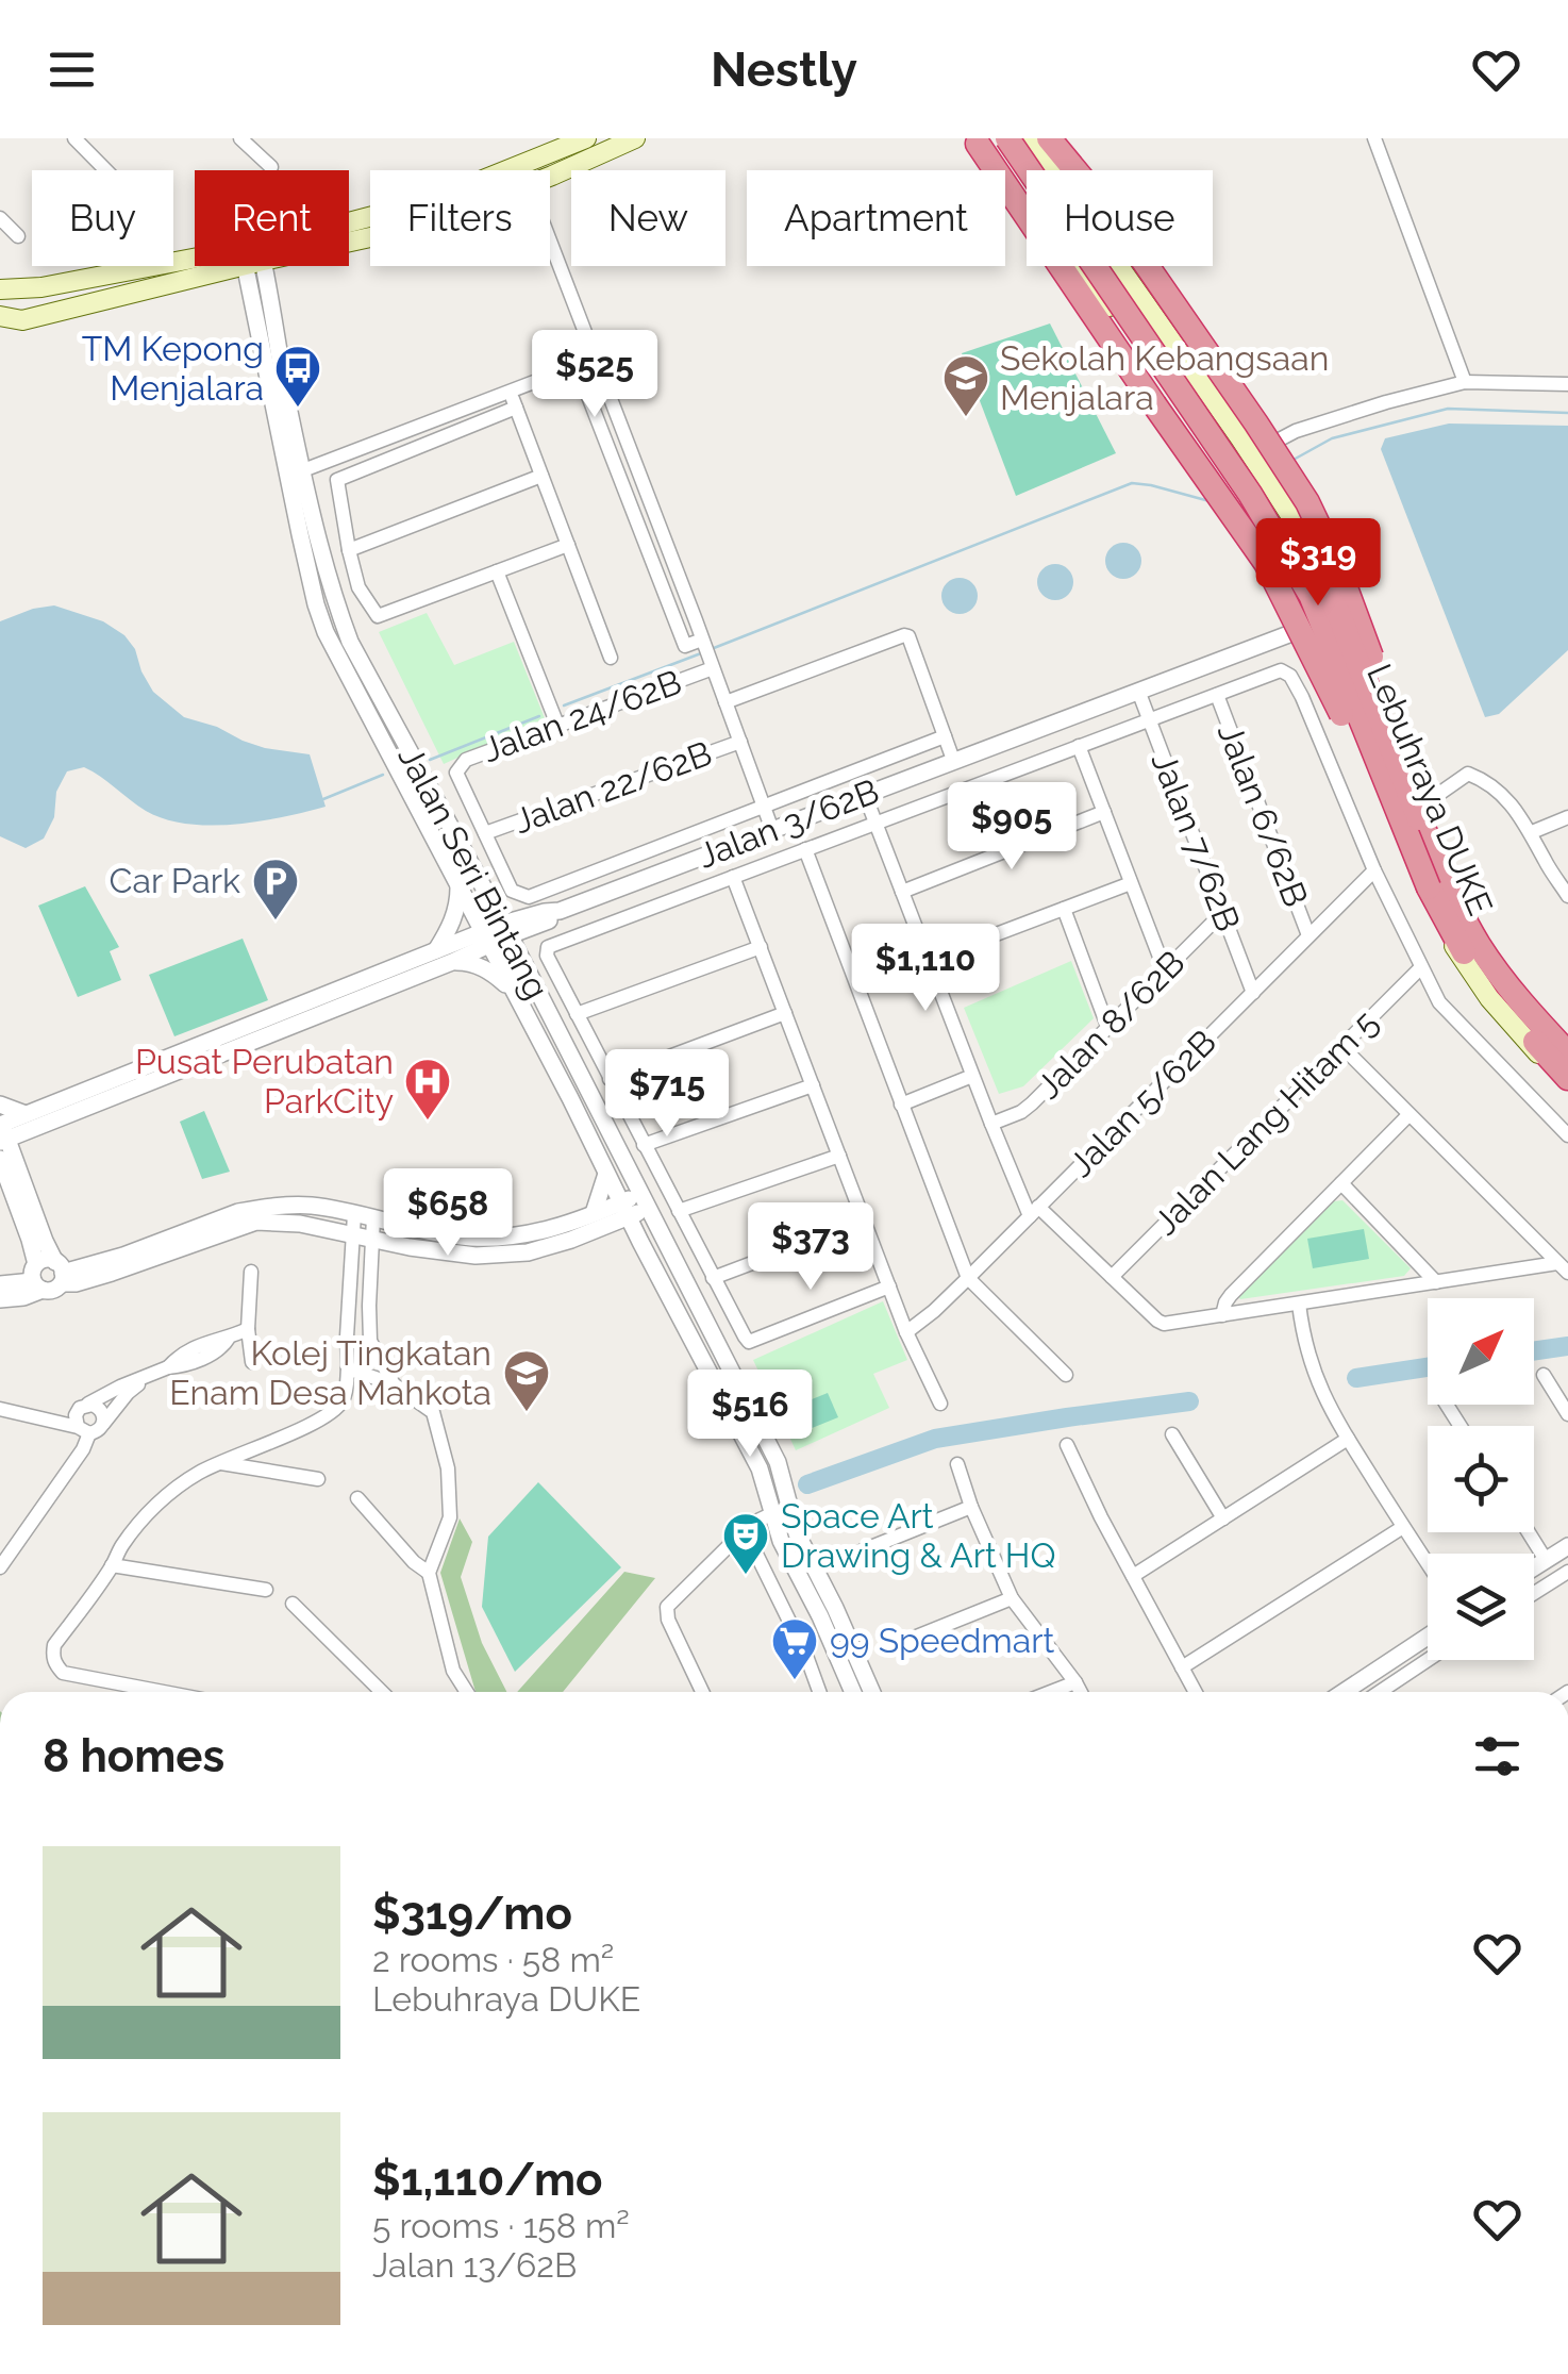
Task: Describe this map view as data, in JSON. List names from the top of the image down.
{
  "streets": {
    "highway": ["Lebuhraya DUKE"],
    "street": [
      "Jalan 24/62B",
      "Jalan 22/62B",
      "Jalan 6/62B",
      "Jalan 3/62B",
      "Jalan 7/62B",
      "Jalan Seri Bintang",
      "Jalan 8/62B",
      "Jalan 5/62B",
      "Jalan Lang Hitam 5"
    ]
  },
  "crossings": [
    ["Jalan 24/62B", "Jalan 22/62B"],
    ["Jalan 24/62B", "Jalan 3/62B"],
    ["Jalan 22/62B", "Jalan 3/62B"],
    ["Jalan 6/62B", "Jalan 3/62B"],
    ["Jalan 6/62B", "Jalan 5/62B"],
    ["Jalan 3/62B", "Jalan 7/62B"],
    ["Jalan 3/62B", "Jalan Seri Bintang"],
    ["Jalan 3/62B", "Jalan 5/62B"],
    ["Jalan 7/62B", "Jalan 8/62B"],
    ["Jalan 7/62B", "Jalan 5/62B"]
  ],
  "places": {
    "bus stop": ["TM Kepong Menjalara"],
    "school or university": ["Sekolah Kebangsaan Menjalara", "Kolej Tingkatan Enam Desa Mahkota"],
    "parking": ["Car Park"],
    "hospital": ["Pusat Perubatan ParkCity"],
    "theatre": ["Space Art Drawing & Art HQ"],
    "supermarket": ["99 Speedmart"]
  },
  "north": "top right",
  "page": {
    "header": "Nestly",
    "chip": [
      "Buy",
      "Rent",
      "Filters",
      "New",
      "Apartment",
      "House"
    ],
    "price": [
      "$525",
      "$319",
      "$905",
      "$1,110",
      "$715",
      "$658",
      "$373",
      "$516"
    ],
    "heading": "8 homes",
    "list": [
      {
        "name": "$319/mo",
        "note": "2 rooms · 58 m² · Lebuhraya DUKE"
      },
      {
        "name": "$1,110/mo",
        "note": "5 rooms · 158 m² · Jalan 13/62B"
      }
    ]
  }
}
